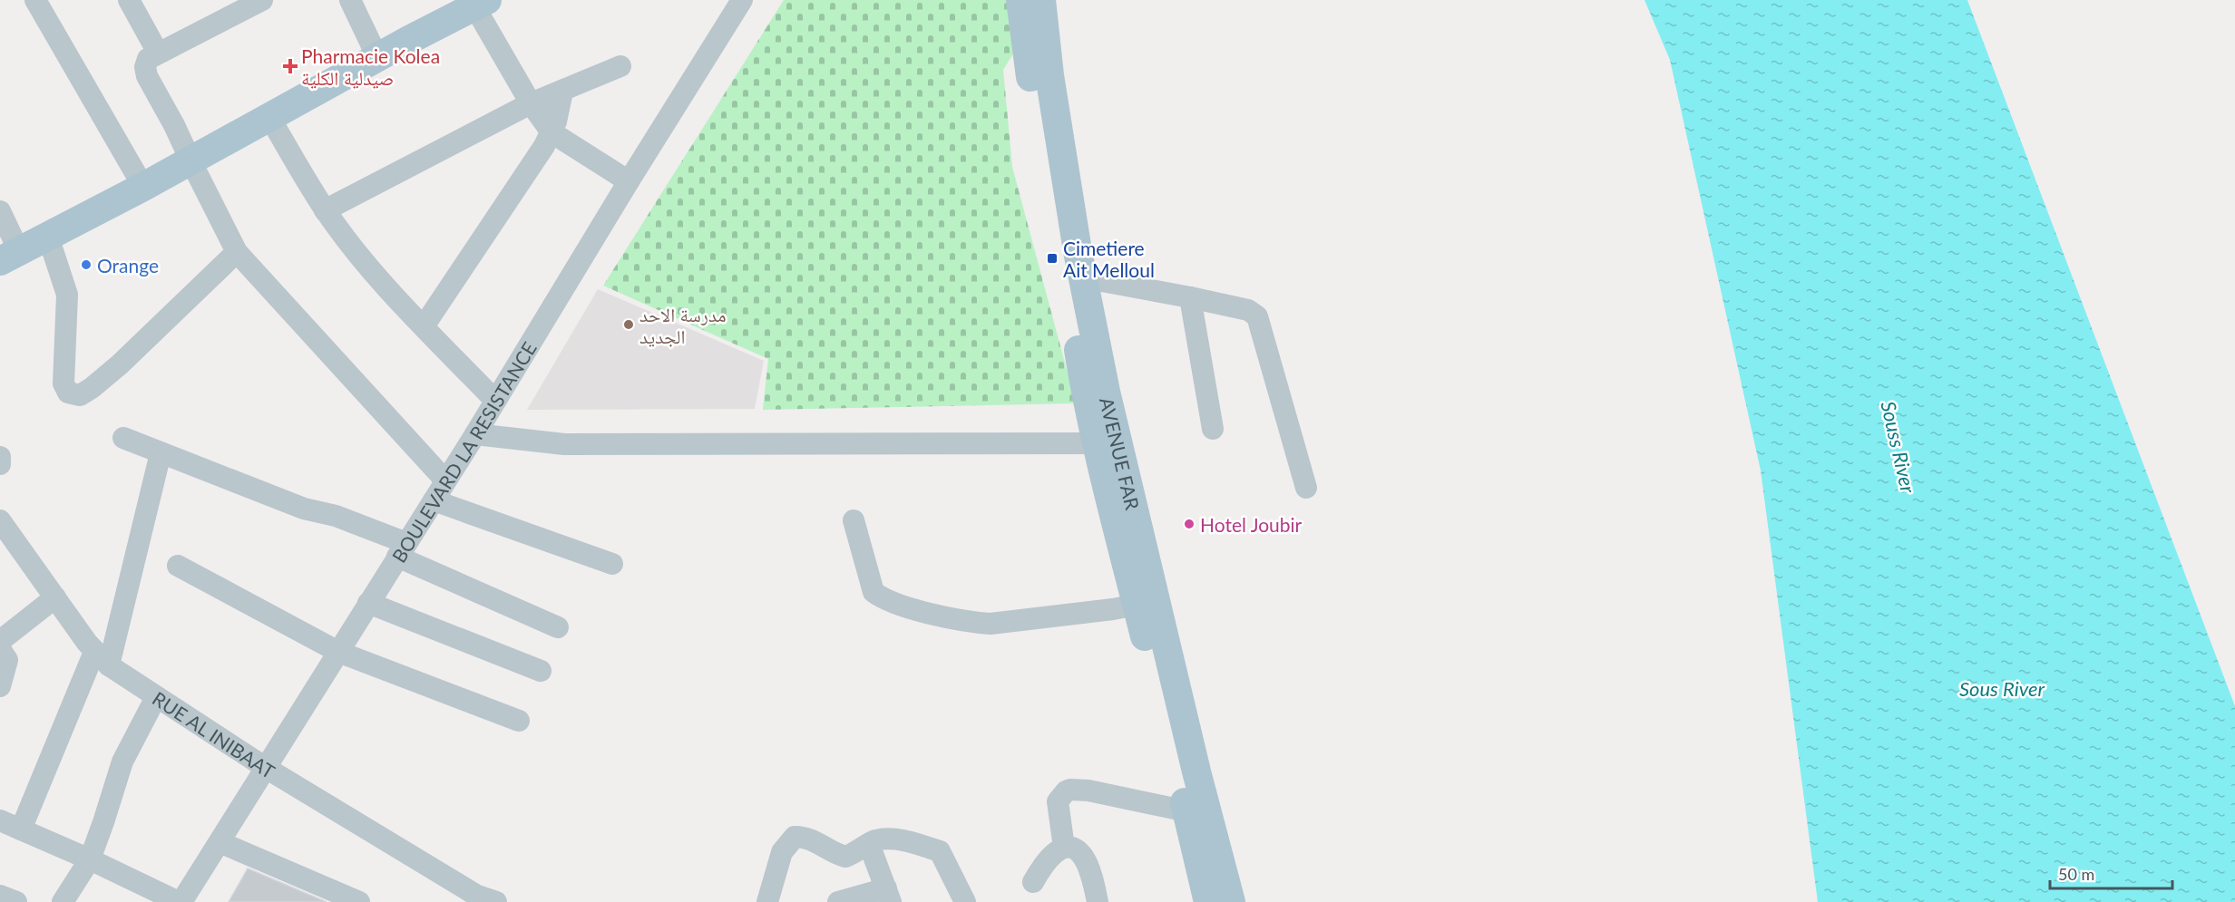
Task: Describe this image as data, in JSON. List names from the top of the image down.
{
  "streets": {
    "main road": ["AVENUE FAR"],
    "street": ["BOULEVARD LA RESISTANCE", "RUE AL INIBAAT"]
  },
  "crossings": [
    ["BOULEVARD LA RESISTANCE", "RUE AL INIBAAT"]
  ],
  "water": ["Souss River", "Sous River"],
  "places": {
    "health": ["Pharmacie Kolea صيدلية الكلية"],
    "transit": ["Cimetiere Ait Melloul"],
    "other": ["Orange", "مدرسة الاحد الجديد", "Hotel Joubir"]
  },
  "scale_bar": "50 m"
}
